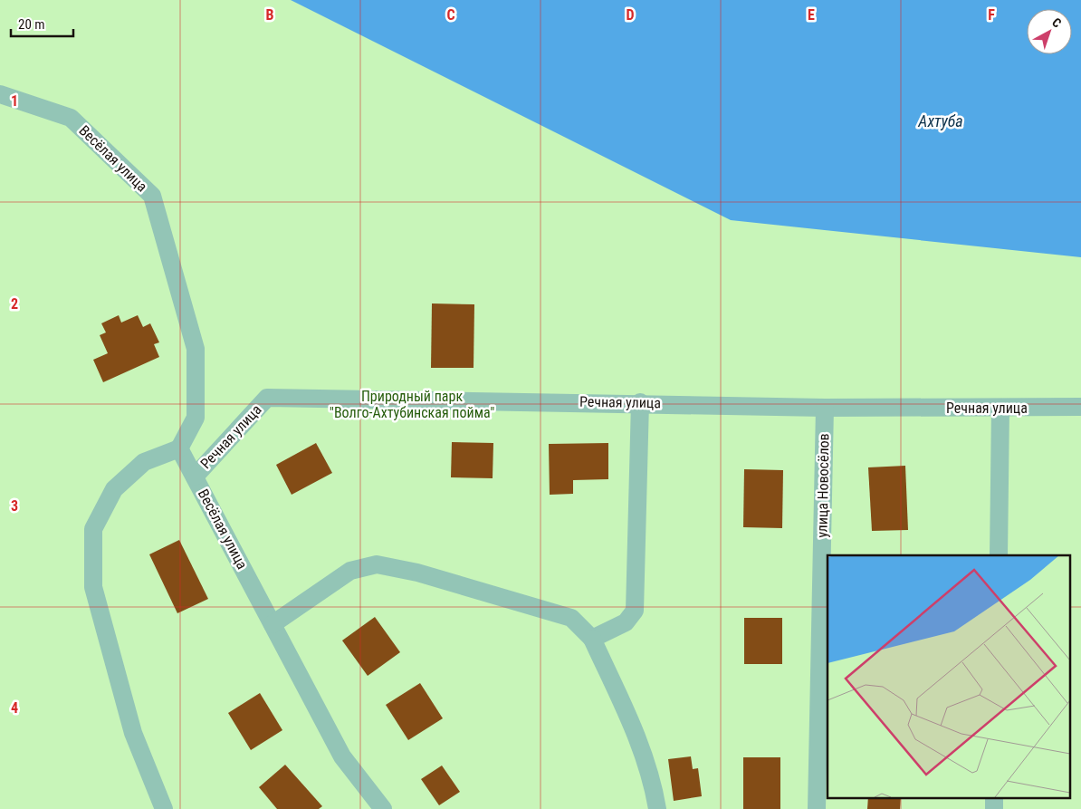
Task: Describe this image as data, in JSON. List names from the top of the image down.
{
  "streets": {
    "street": ["Весёлая улица", "Речная улица", "улица Новосёлов"]
  },
  "crossings": [
    ["Весёлая улица", "Речная улица"],
    ["Речная улица", "улица Новосёлов"]
  ],
  "water": ["Ахтуба"],
  "parks": ["Природный парк \"Волго-Ахтубинская пойма\""],
  "scale_bar": "20 m",
  "north": "top right",
  "grid": {
    "columns": [
      "B",
      "C",
      "D",
      "E",
      "F"
    ],
    "rows": [
      "1",
      "2",
      "3",
      "4"
    ]
  }
}
